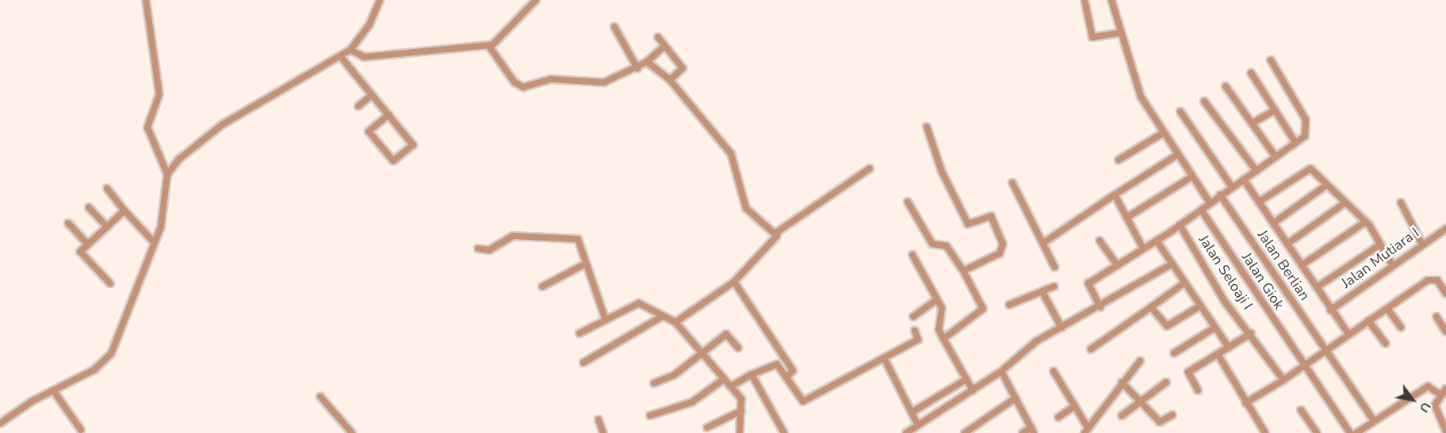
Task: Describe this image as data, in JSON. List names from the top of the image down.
{
  "streets": {
    "street": [
      "Jalan Mutiara I",
      "Jalan Berlian",
      "Jalan Seloaji I",
      "Jalan Giok"
    ]
  },
  "north": "bottom right"
}
